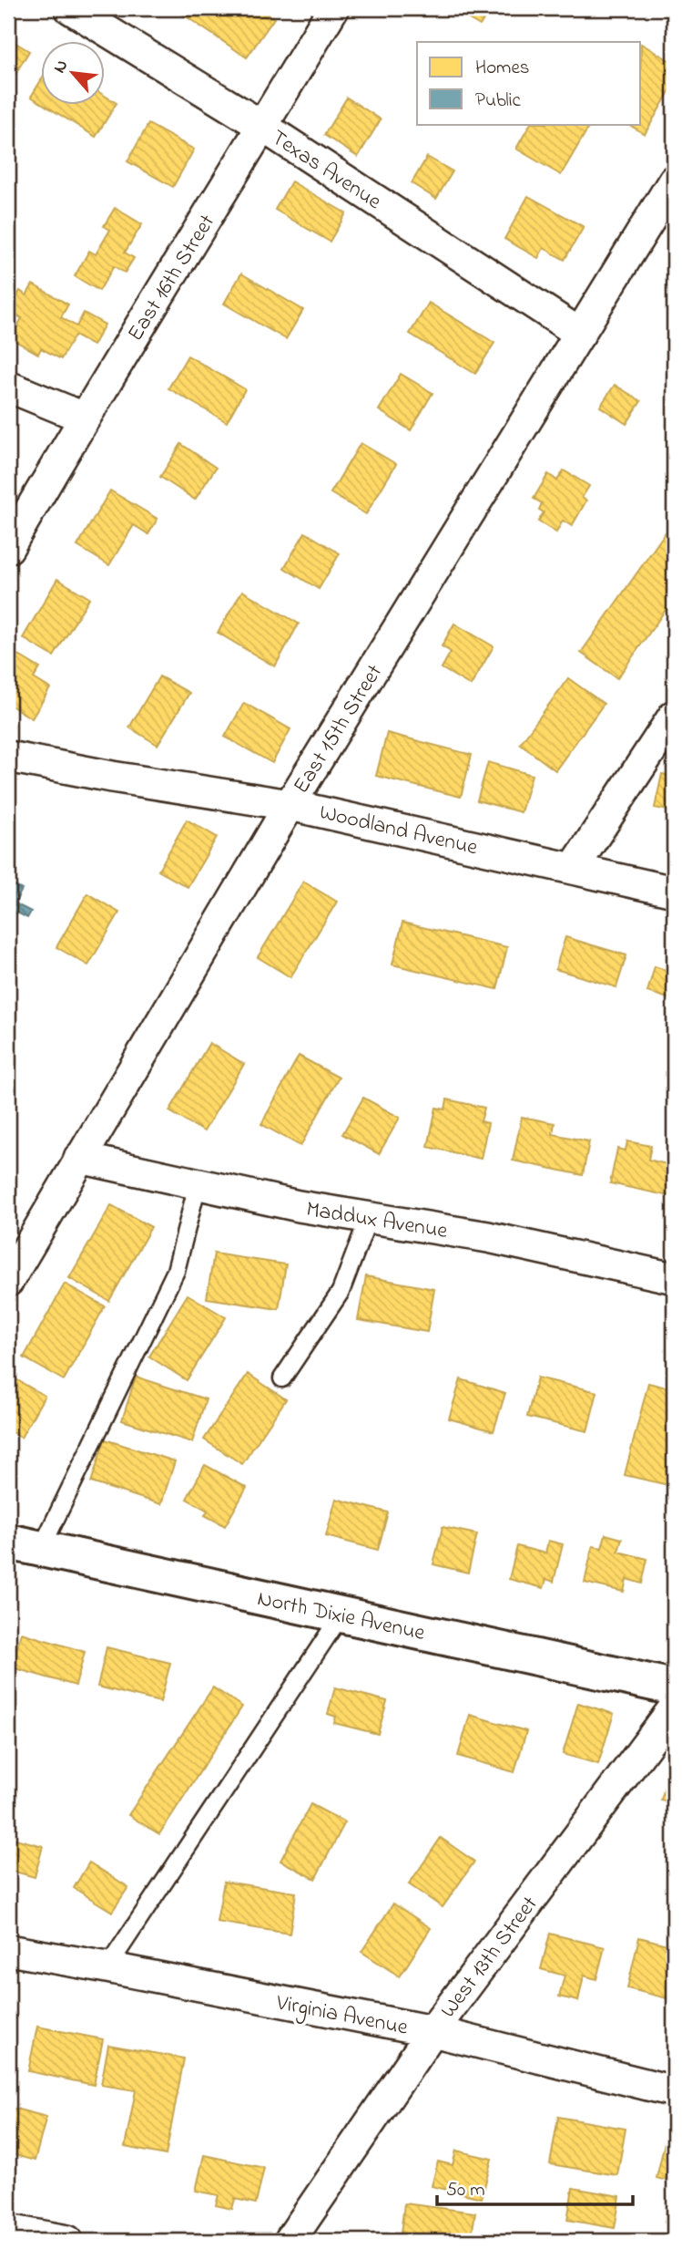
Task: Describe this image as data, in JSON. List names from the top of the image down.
{
  "streets": {
    "street": [
      "Texas Avenue",
      "East 16th Street",
      "East 15th Street",
      "Woodland Avenue",
      "Maddux Avenue",
      "North Dixie Avenue",
      "West 13th Street",
      "Virginia Avenue"
    ]
  },
  "crossings": [
    ["Texas Avenue", "East 16th Street"],
    ["Texas Avenue", "East 15th Street"],
    ["East 15th Street", "Woodland Avenue"],
    ["East 15th Street", "Maddux Avenue"],
    ["West 13th Street", "Virginia Avenue"]
  ],
  "legend": ["Homes", "Public"],
  "scale_bar": "50 m",
  "north": "top left"
}
